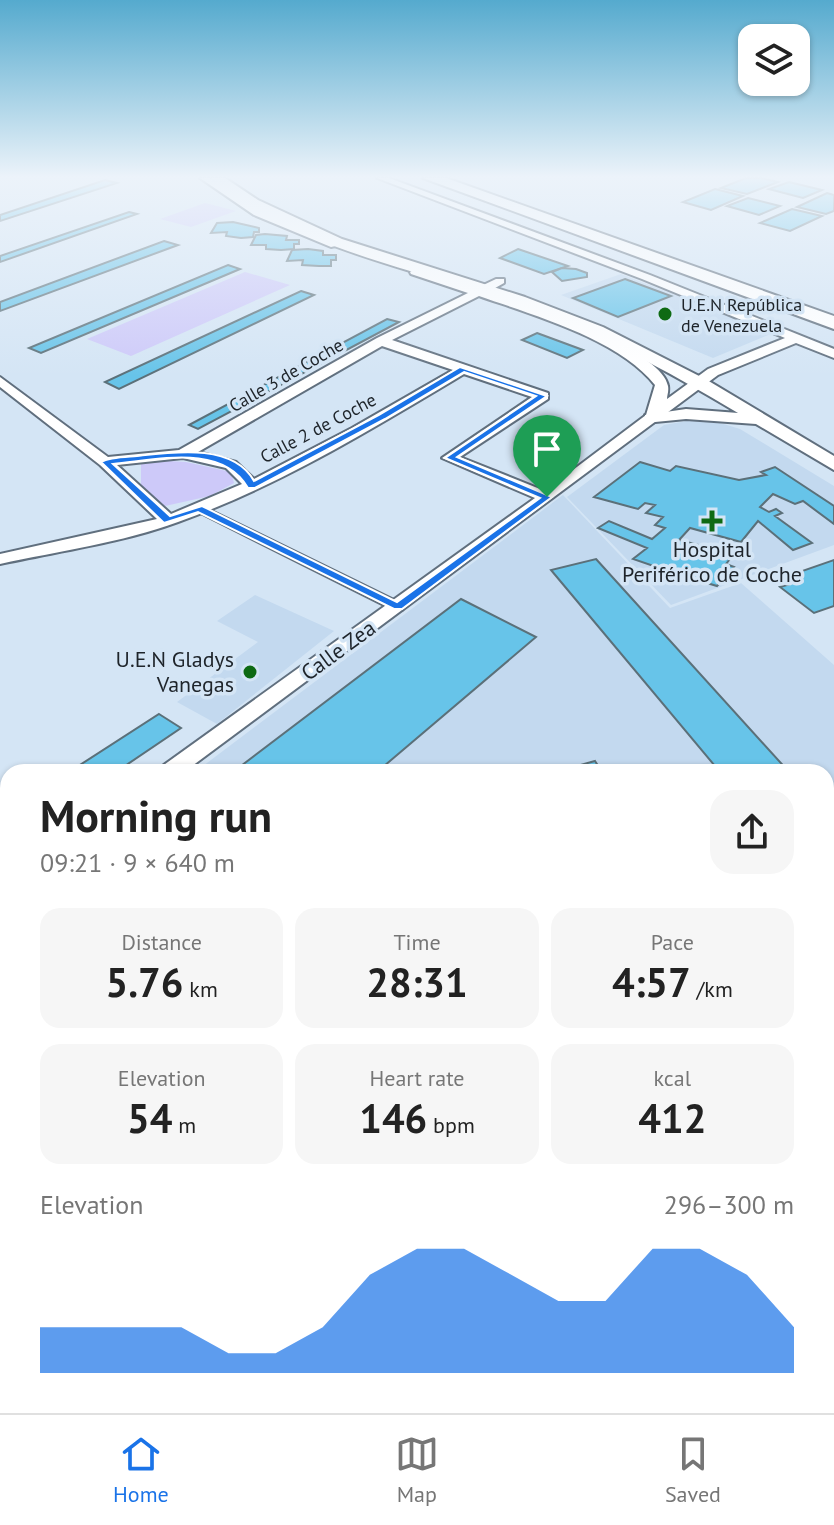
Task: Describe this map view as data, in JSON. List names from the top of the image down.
{
  "streets": {
    "street": ["Calle 3 de Coche", "Calle 2 de Coche", "Calle Zea"]
  },
  "places": {
    "other": ["U.E.N República de Venezuela", "U.E.N Gladys Vanegas"],
    "health": ["Hospital Periférico de Coche"]
  },
  "page": {
    "heading": ["Morning run", "09:21 · 9 × 640 m"],
    "stats": [
      ["Distance", "5.76 km"],
      ["Time", "28:31"],
      ["Pace", "4:57 /km"],
      ["Elevation", "54 m"],
      ["Heart rate", "146 bpm"],
      ["kcal", "412"]
    ],
    "chart": ["Elevation", "296–300 m"],
    "tabs": ["Home", "Map", "Saved"]
  }
}
